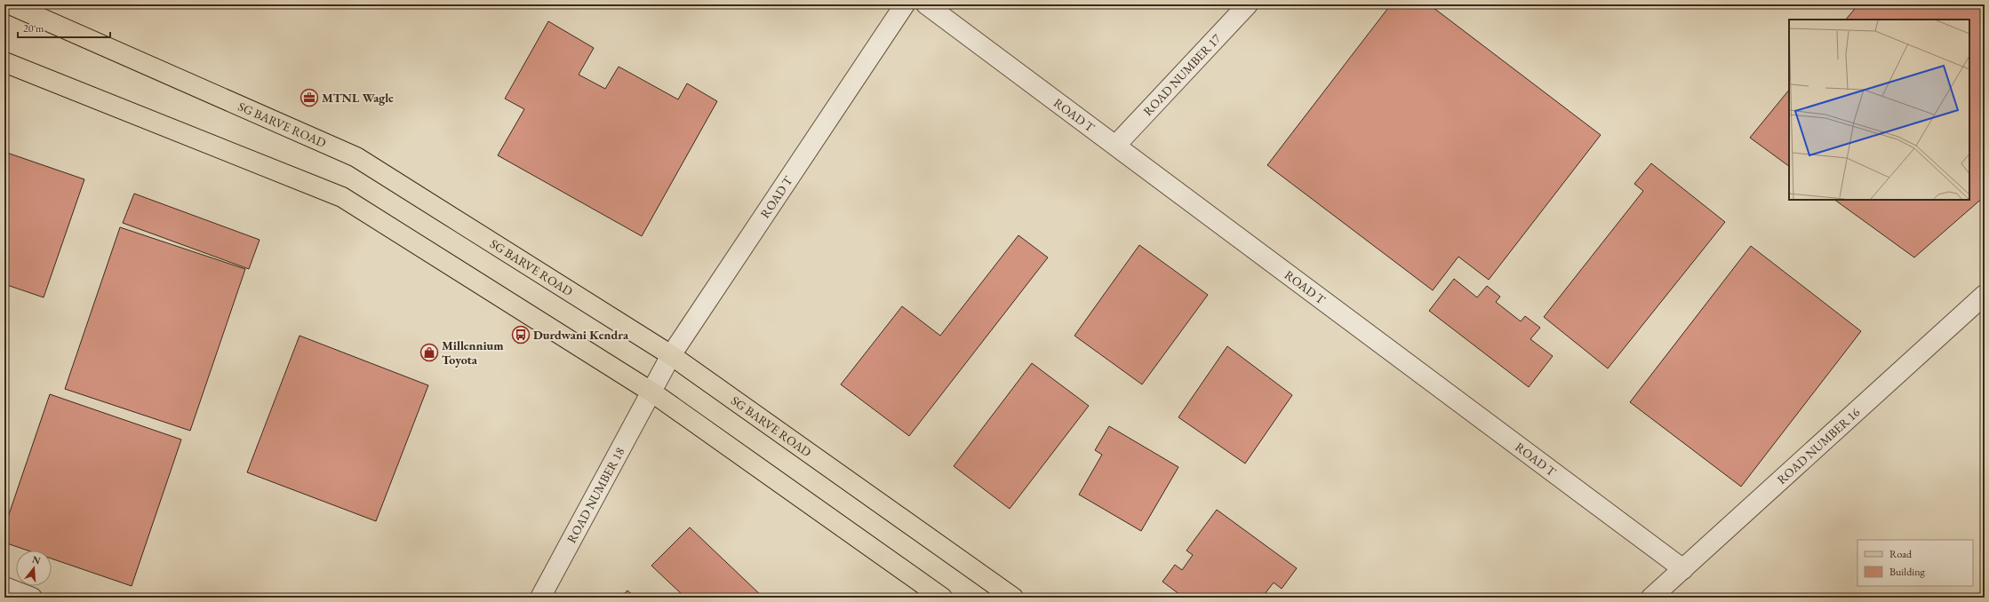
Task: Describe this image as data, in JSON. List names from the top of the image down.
{
  "streets": {
    "main road": ["SG BARVE ROAD"],
    "street": [
      "ROAD NUMBER 17",
      "ROAD T",
      "ROAD NUMBER 16",
      "ROAD NUMBER 18"
    ]
  },
  "crossings": [
    ["ROAD NUMBER 17", "ROAD T"],
    ["ROAD T", "SG BARVE ROAD"],
    ["ROAD T", "ROAD NUMBER 16"],
    ["ROAD T", "ROAD NUMBER 18"]
  ],
  "places": {
    "office": ["MTNL Wagle"],
    "bus stop": ["Durdwani Kendra"],
    "shop": ["Millennium Toyota"]
  },
  "legend": ["Road", "Building"],
  "scale_bar": "20 m",
  "north": "top"
}
